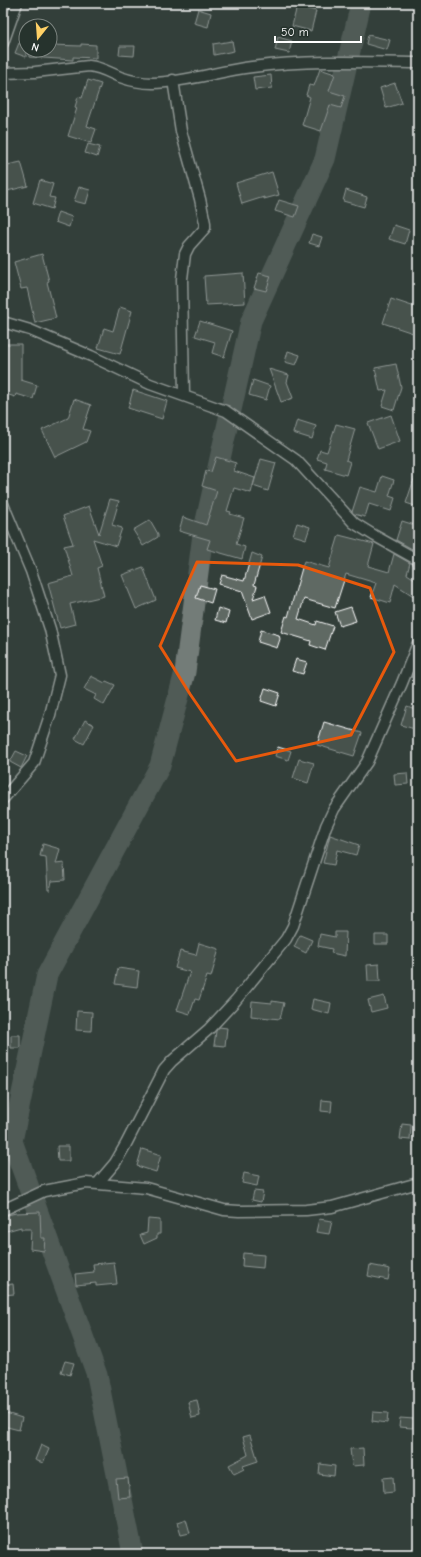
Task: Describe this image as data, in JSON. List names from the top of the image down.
{
  "scale_bar": "50 m",
  "north": "bottom"
}
